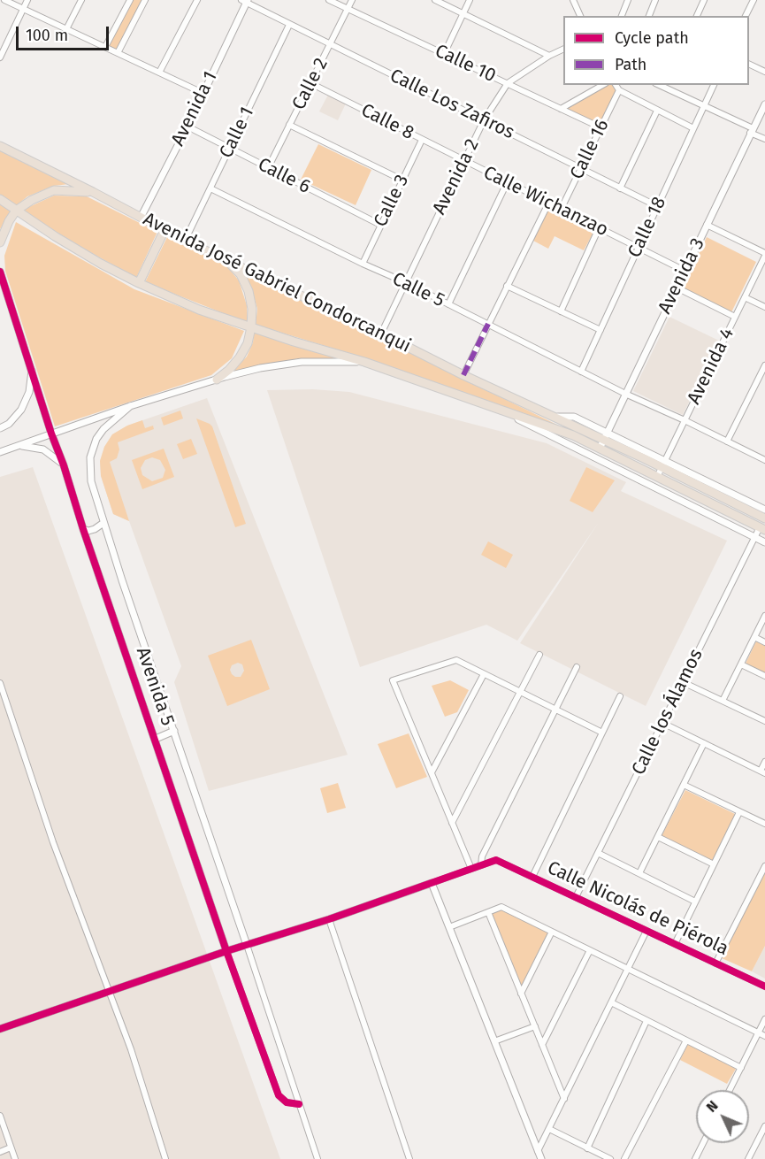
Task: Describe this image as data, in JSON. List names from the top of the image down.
{
  "streets": {
    "highway": ["Avenida José Gabriel Condorcanqui"],
    "street": [
      "Calle 10",
      "Calle 2",
      "Calle Los Zafiros",
      "Avenida 1",
      "Calle 8",
      "Calle 1",
      "Calle 16",
      "Calle 6",
      "Avenida 2",
      "Calle 3",
      "Calle Wichanzao",
      "Calle 18",
      "Avenida 3",
      "Calle 5",
      "Avenida 4",
      "Avenida 5",
      "Calle los Álamos",
      "Calle Nicolás de Piérola"
    ]
  },
  "crossings": [
    ["Calle 10", "Calle 2"],
    ["Calle 10", "Calle 16"],
    ["Calle 10", "Avenida 2"],
    ["Calle 2", "Calle Los Zafiros"],
    ["Calle 2", "Calle 8"],
    ["Calle 2", "Calle 6"],
    ["Calle Los Zafiros", "Avenida 1"],
    ["Calle Los Zafiros", "Calle 1"],
    ["Calle Los Zafiros", "Calle 16"],
    ["Calle Los Zafiros", "Avenida 2"],
    ["Calle Los Zafiros", "Calle 18"],
    ["Avenida 1", "Calle 6"],
    ["Avenida 1", "Avenida José Gabriel Condorcanqui"],
    ["Calle 8", "Avenida 2"],
    ["Calle 8", "Calle 3"],
    ["Calle 8", "Calle Wichanzao"],
    ["Calle 1", "Calle 6"],
    ["Calle 1", "Avenida José Gabriel Condorcanqui"],
    ["Calle 1", "Calle 5"],
    ["Calle 16", "Calle Wichanzao"],
    ["Calle 6", "Calle 3"],
    ["Avenida 2", "Calle Wichanzao"],
    ["Avenida 2", "Avenida José Gabriel Condorcanqui"],
    ["Avenida 2", "Calle 5"],
    ["Calle 3", "Calle 5"],
    ["Calle Wichanzao", "Calle 18"],
    ["Calle Wichanzao", "Avenida 3"],
    ["Calle 18", "Calle 5"],
    ["Avenida 3", "Avenida José Gabriel Condorcanqui"],
    ["Avenida 3", "Calle 5"],
    ["Avenida José Gabriel Condorcanqui", "Avenida 4"],
    ["Avenida José Gabriel Condorcanqui", "Calle los Álamos"],
    ["Calle 5", "Avenida 4"],
    ["Calle los Álamos", "Calle Nicolás de Piérola"]
  ],
  "legend": ["Cycle path", "Path"],
  "scale_bar": "100 m",
  "north": "top left"
}
